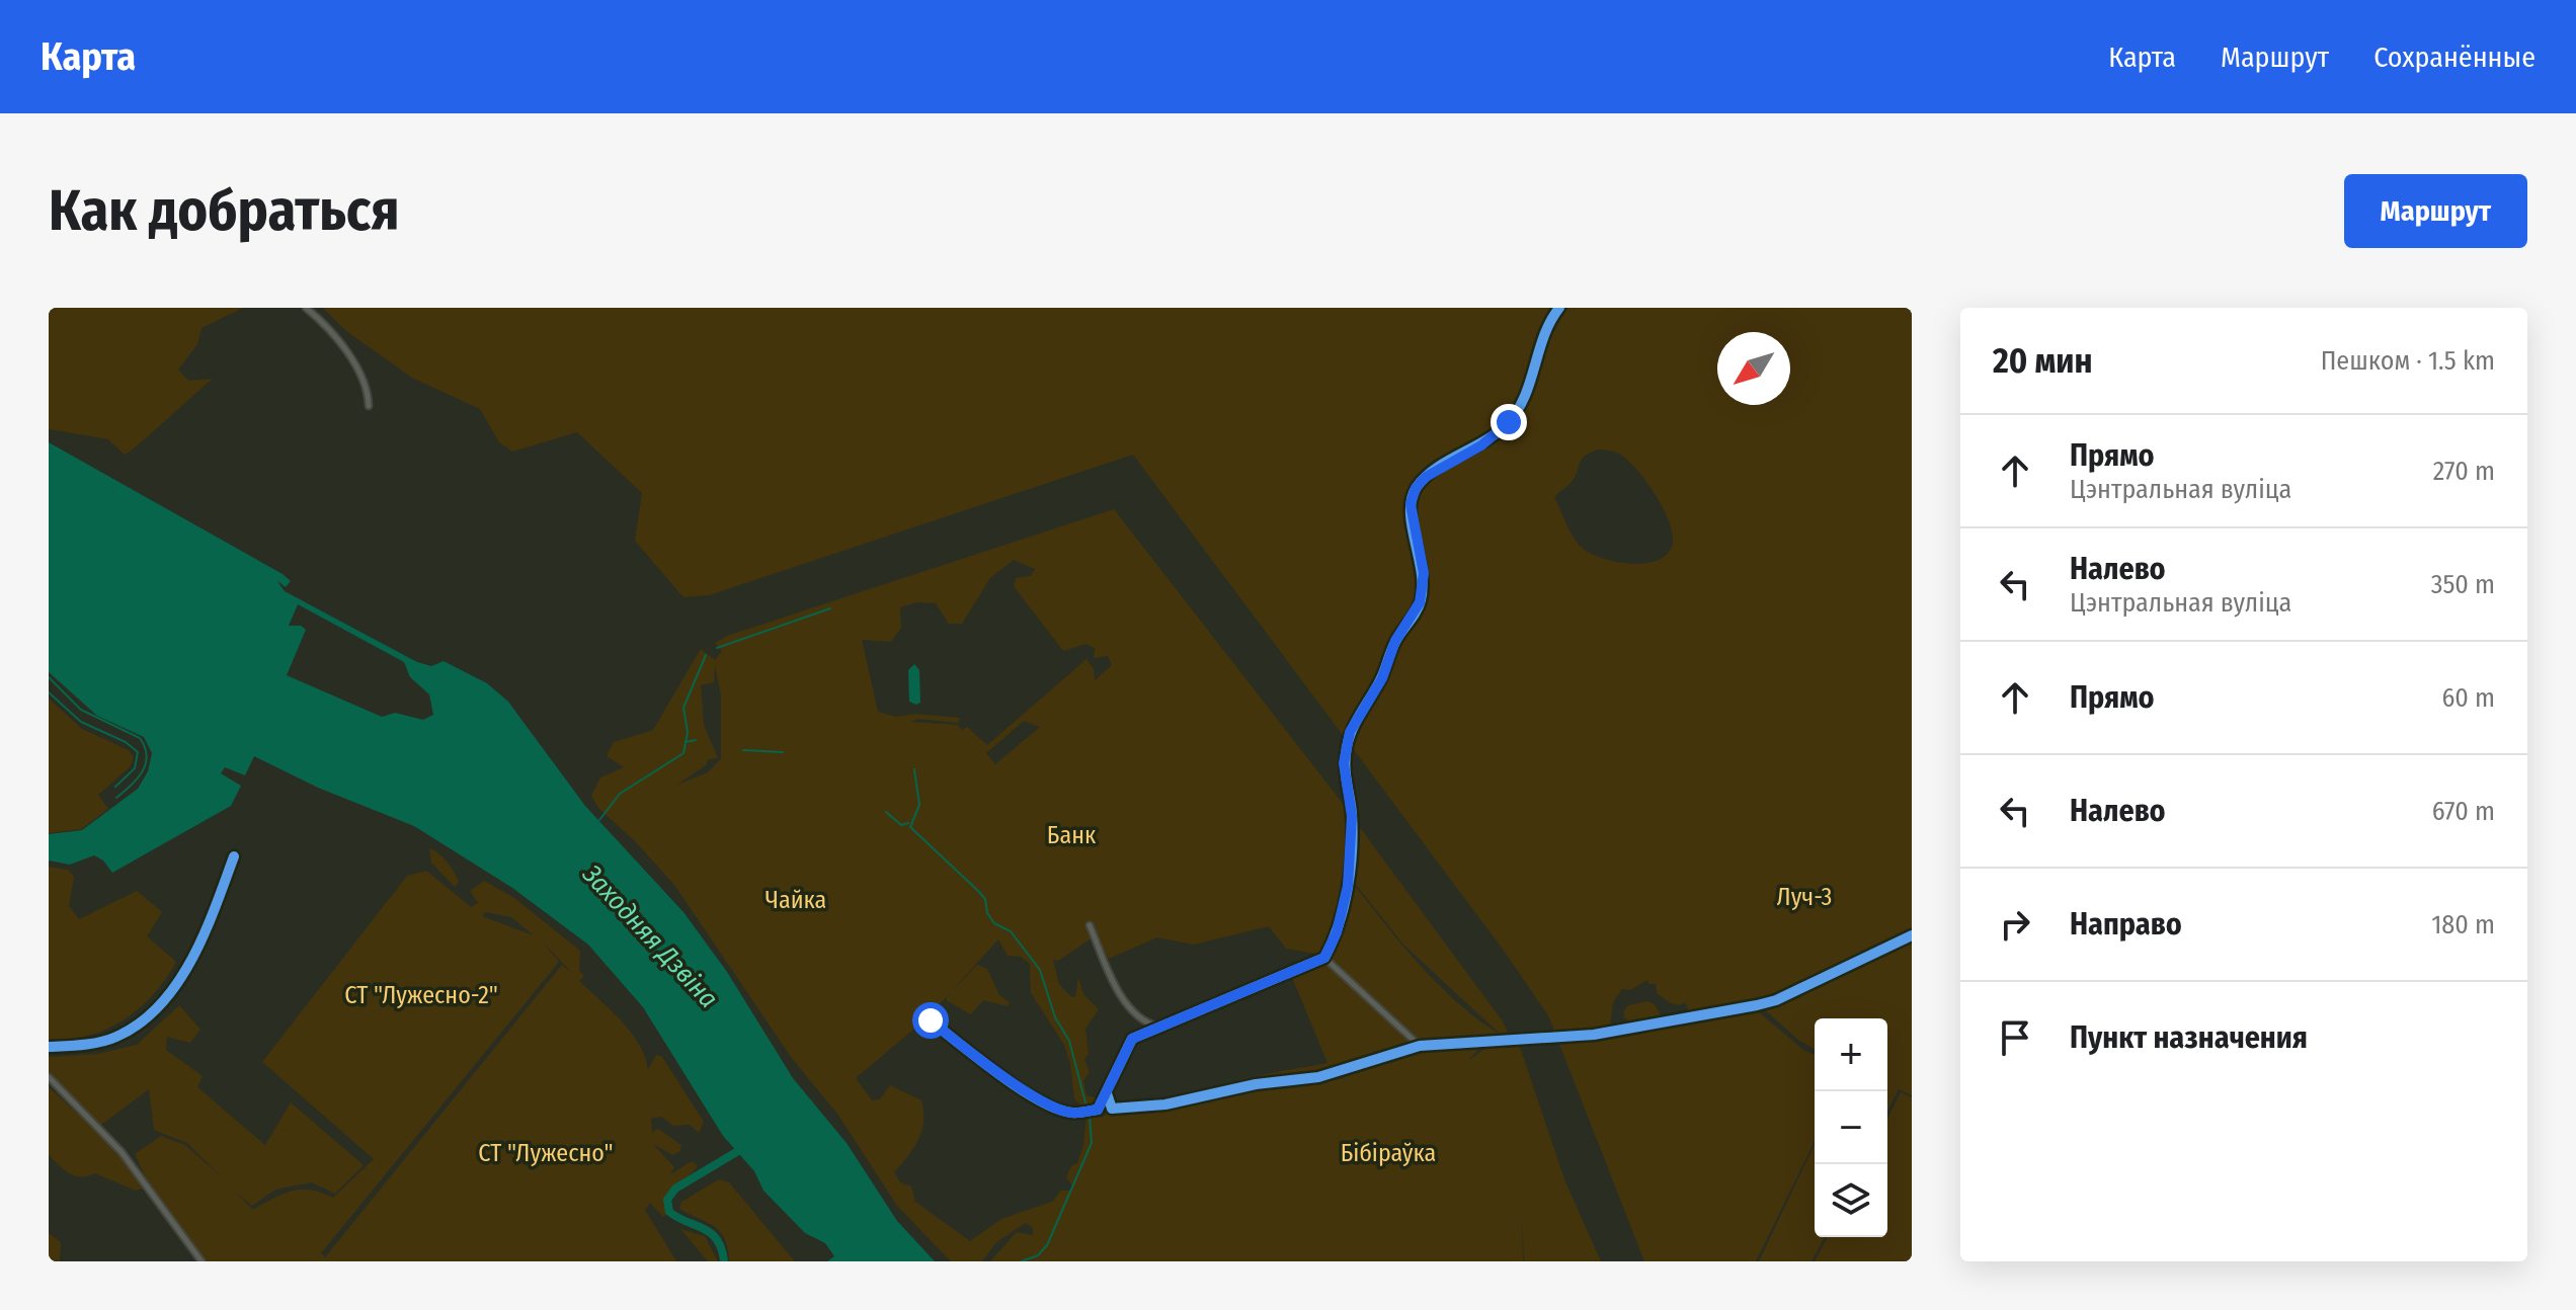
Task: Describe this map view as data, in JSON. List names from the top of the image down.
{
  "water": ["Заходняя Дзвіна"],
  "parks": [
    "Банк",
    "Луч-3",
    "Чайка",
    "СТ \"Лужесно-2\"",
    "СТ \"Лужесно\"",
    "Бібіраўка"
  ],
  "north": "bottom left",
  "page": {
    "header": "Карта",
    "nav": ["Карта", "Маршрут", "Сохранённые"],
    "buttons": "Маршрут",
    "title": "Как добраться",
    "heading": ["20 мин", "Пешком · 1.5 km"],
    "list": [
      ["Прямо", "Цэнтральная вуліца", "270 m"],
      ["Налево", "Цэнтральная вуліца", "350 m"],
      ["Прямо", "60 m"],
      ["Налево", "670 m"],
      ["Направо", "180 m"],
      "Пункт назначения"
    ],
    "map_buttons": ["+", "−"]
  }
}
